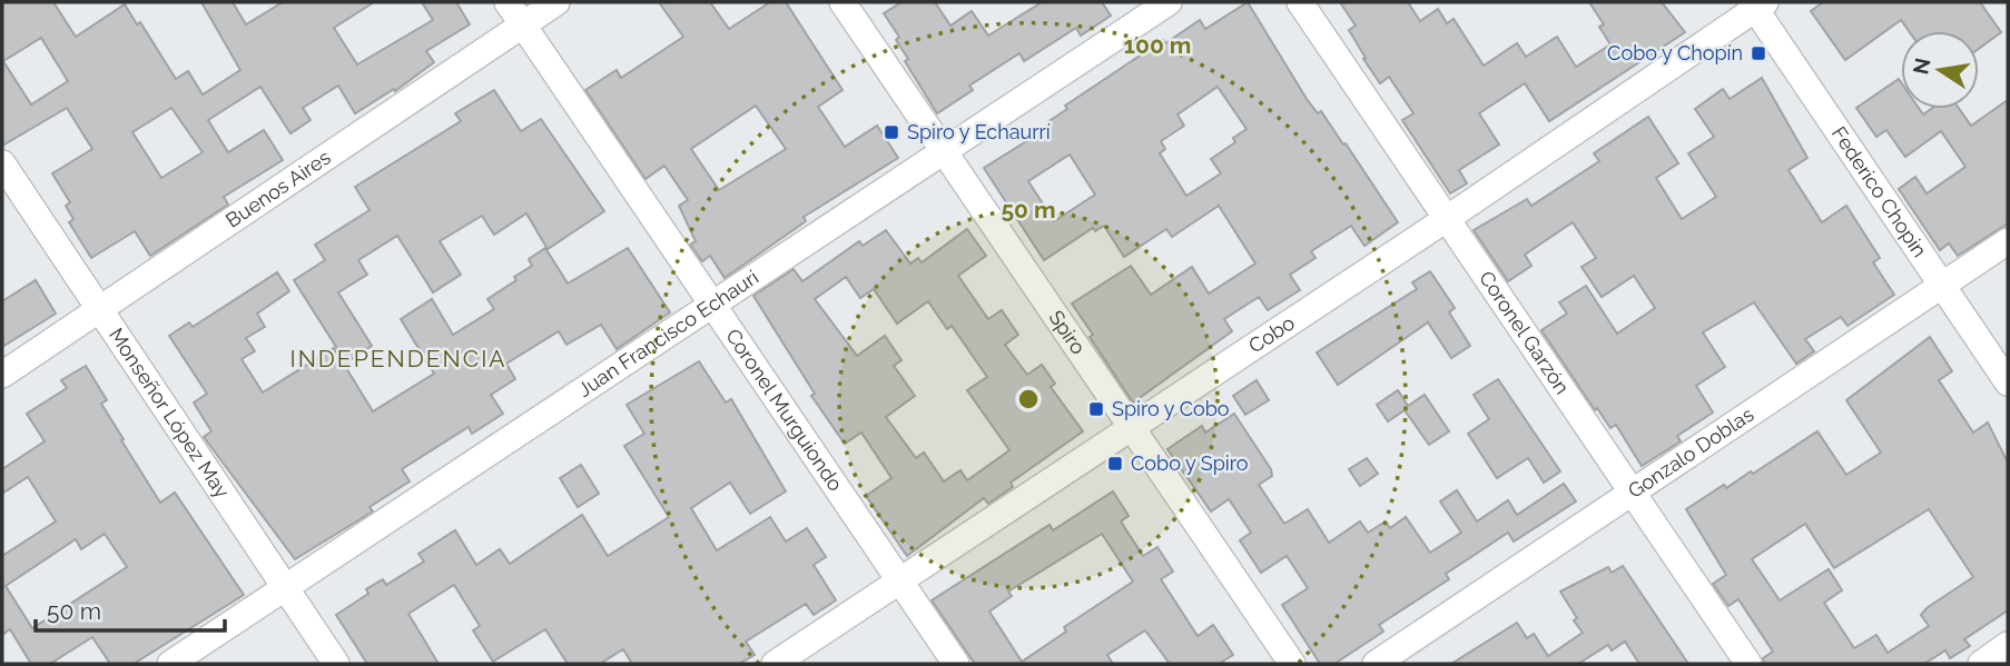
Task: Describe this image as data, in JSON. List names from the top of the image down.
{
  "streets": {
    "street": [
      "Buenos Aires",
      "Federico Chopin",
      "Juan Francisco Echauri",
      "Coronel Garzón",
      "Spiro",
      "Cobo",
      "Coronel Murguiondo",
      "Monseñor López May",
      "Gonzalo Doblas"
    ]
  },
  "crossings": [
    ["Buenos Aires", "Coronel Murguiondo"],
    ["Buenos Aires", "Monseñor López May"],
    ["Federico Chopin", "Cobo"],
    ["Federico Chopin", "Gonzalo Doblas"],
    ["Juan Francisco Echauri", "Spiro"],
    ["Juan Francisco Echauri", "Coronel Murguiondo"],
    ["Juan Francisco Echauri", "Monseñor López May"],
    ["Coronel Garzón", "Cobo"],
    ["Coronel Garzón", "Gonzalo Doblas"],
    ["Spiro", "Cobo"],
    ["Cobo", "Coronel Murguiondo"]
  ],
  "districts": ["INDEPENDENCIA"],
  "places": {
    "transit": [
      "Cobo y Chopín",
      "Spiro y Echaurrí",
      "Spiro y Cobo",
      "Cobo y Spiro"
    ]
  },
  "scale_bar": "50 m",
  "north": "left",
  "rings": ["100 m", "50 m"]
}
